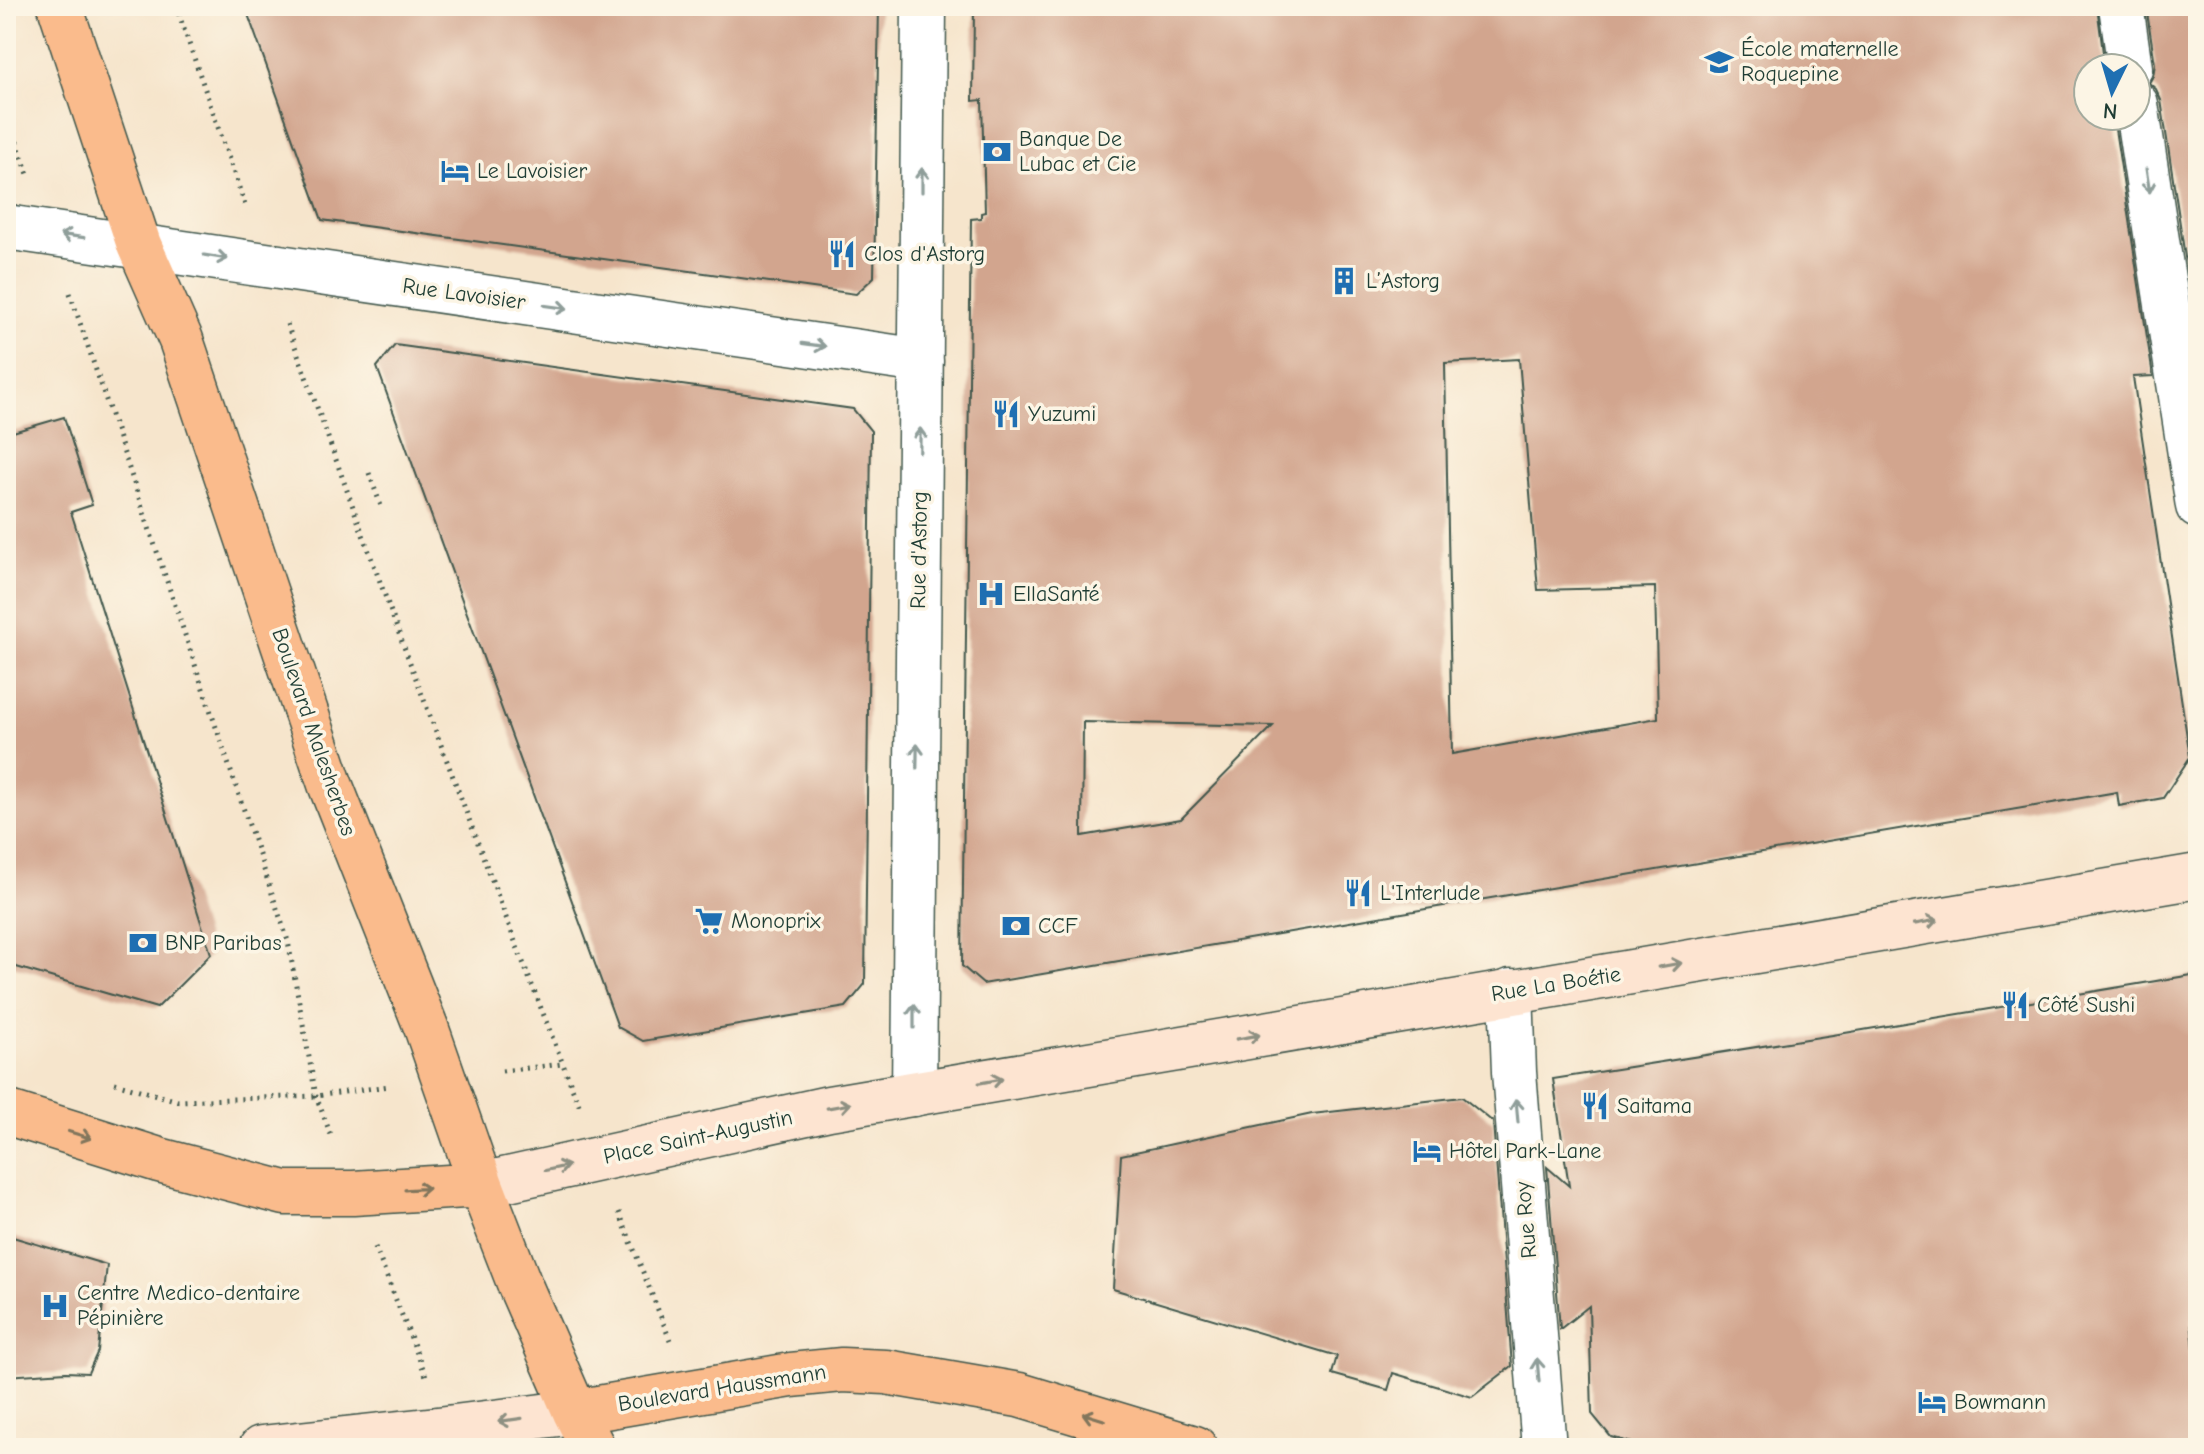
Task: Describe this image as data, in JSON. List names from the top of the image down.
{
  "streets": {
    "main road": ["Boulevard Malesherbes", "Boulevard Haussmann"],
    "street": [
      "Rue Lavoisier",
      "Rue d'Astorg",
      "Rue La Boétie",
      "Place Saint-Augustin",
      "Rue Roy"
    ]
  },
  "crossings": [
    ["Rue Lavoisier", "Rue d'Astorg"],
    ["Rue Lavoisier", "Boulevard Malesherbes"],
    ["Rue d'Astorg", "Rue La Boétie"],
    ["Rue d'Astorg", "Place Saint-Augustin"],
    ["Boulevard Malesherbes", "Place Saint-Augustin"],
    ["Boulevard Malesherbes", "Boulevard Haussmann"],
    ["Rue La Boétie", "Place Saint-Augustin"],
    ["Rue La Boétie", "Rue Roy"]
  ],
  "one_way": [
    "Rue d'Astorg",
    "Rue La Boétie",
    "Place Saint-Augustin",
    "Rue Roy",
    "Boulevard Haussmann"
  ],
  "places": {
    "school or university": ["École maternelle Roquepine"],
    "bank": ["Banque De Lubac et Cie", "CCF", "BNP Paribas"],
    "hotel": ["Le Lavoisier", "Hôtel Park-Lane", "Bowmann"],
    "restaurant": [
      "Clos d'Astorg",
      "Yuzumi",
      "L'Interlude",
      "Côté Sushi",
      "Saitama"
    ],
    "building": ["L’Astorg"],
    "hospital": ["EllaSanté", "Centre Medico-dentaire Pépinière"],
    "supermarket": ["Monoprix"]
  },
  "north": "bottom"
}
